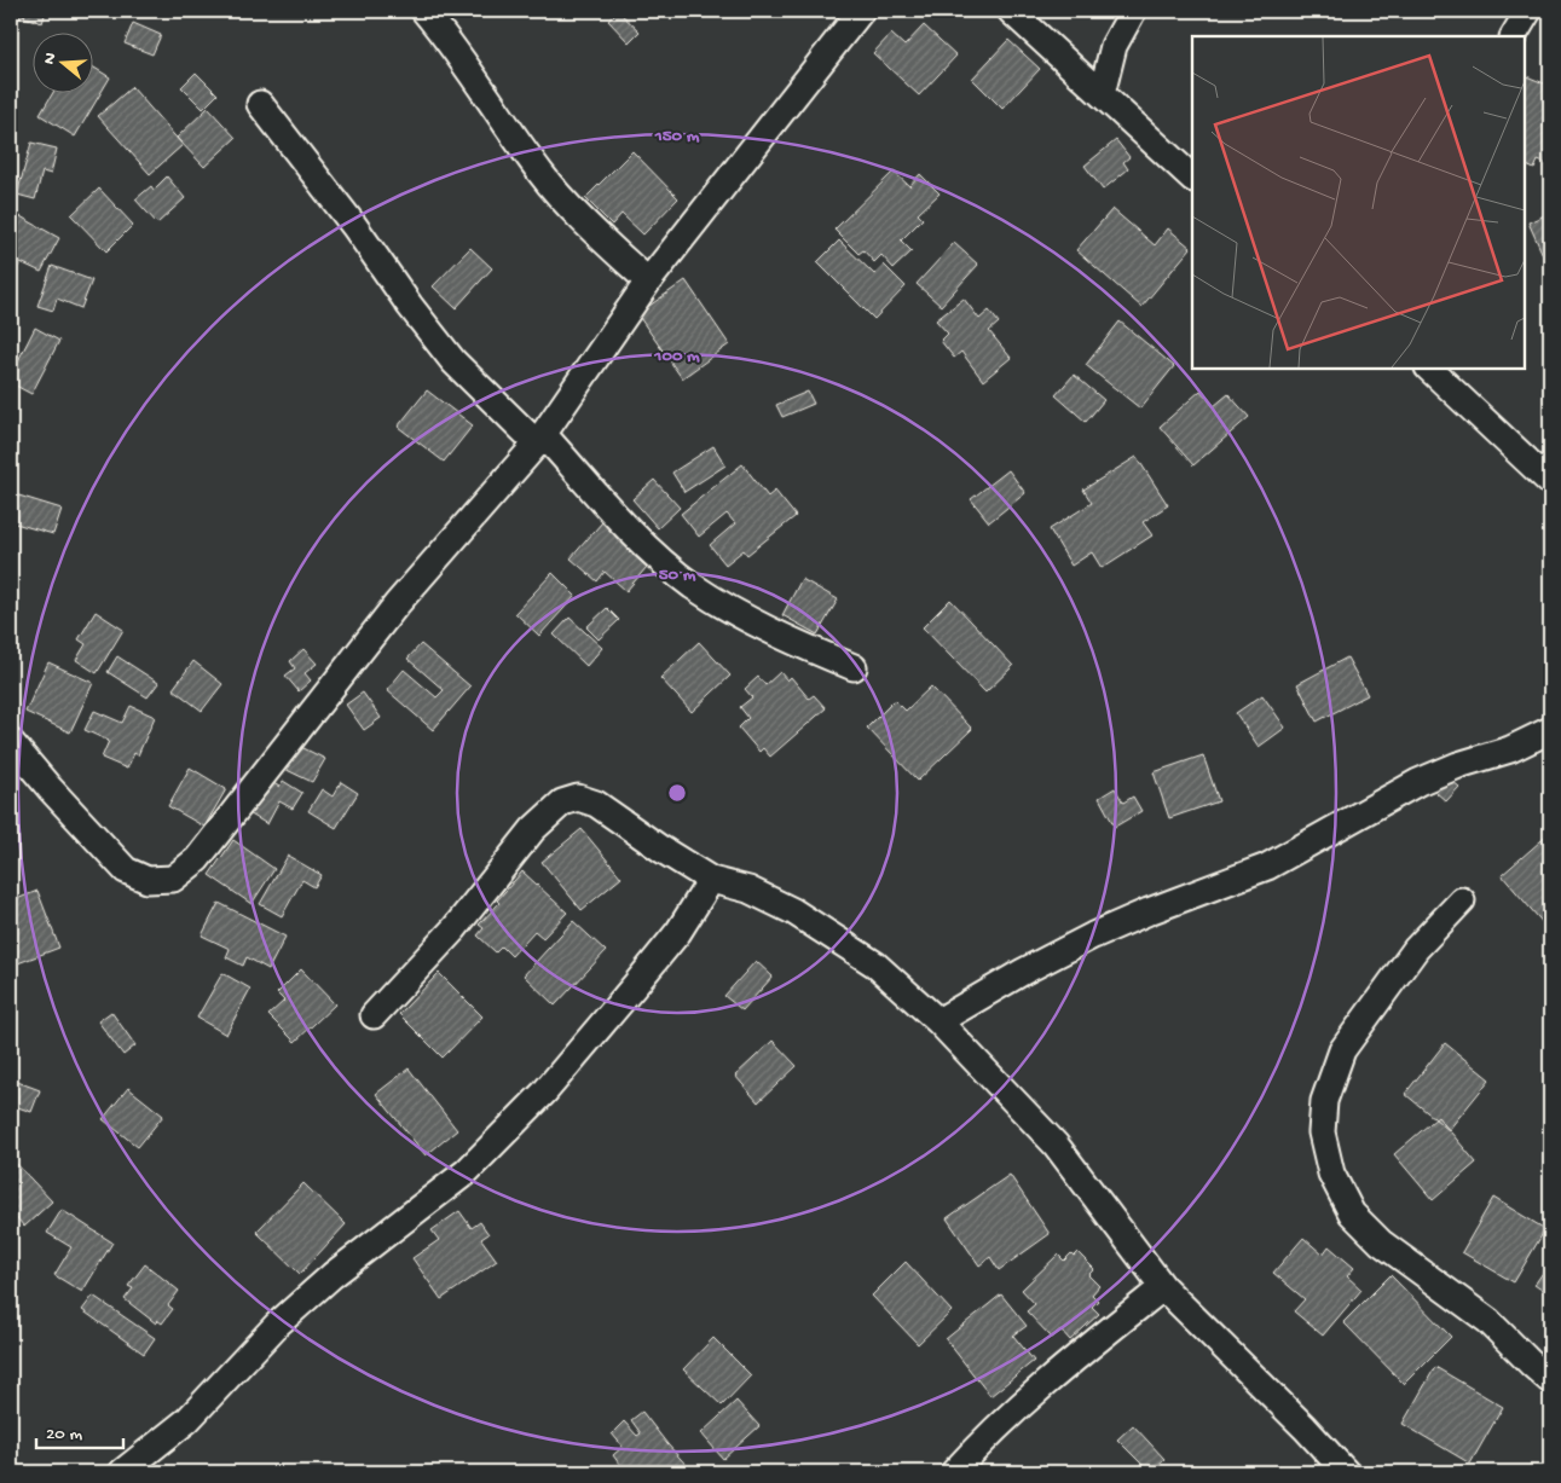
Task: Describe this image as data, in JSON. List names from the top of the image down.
{
  "scale_bar": "20 m",
  "north": "left",
  "rings": ["150 m", "100 m", "50 m"]
}
